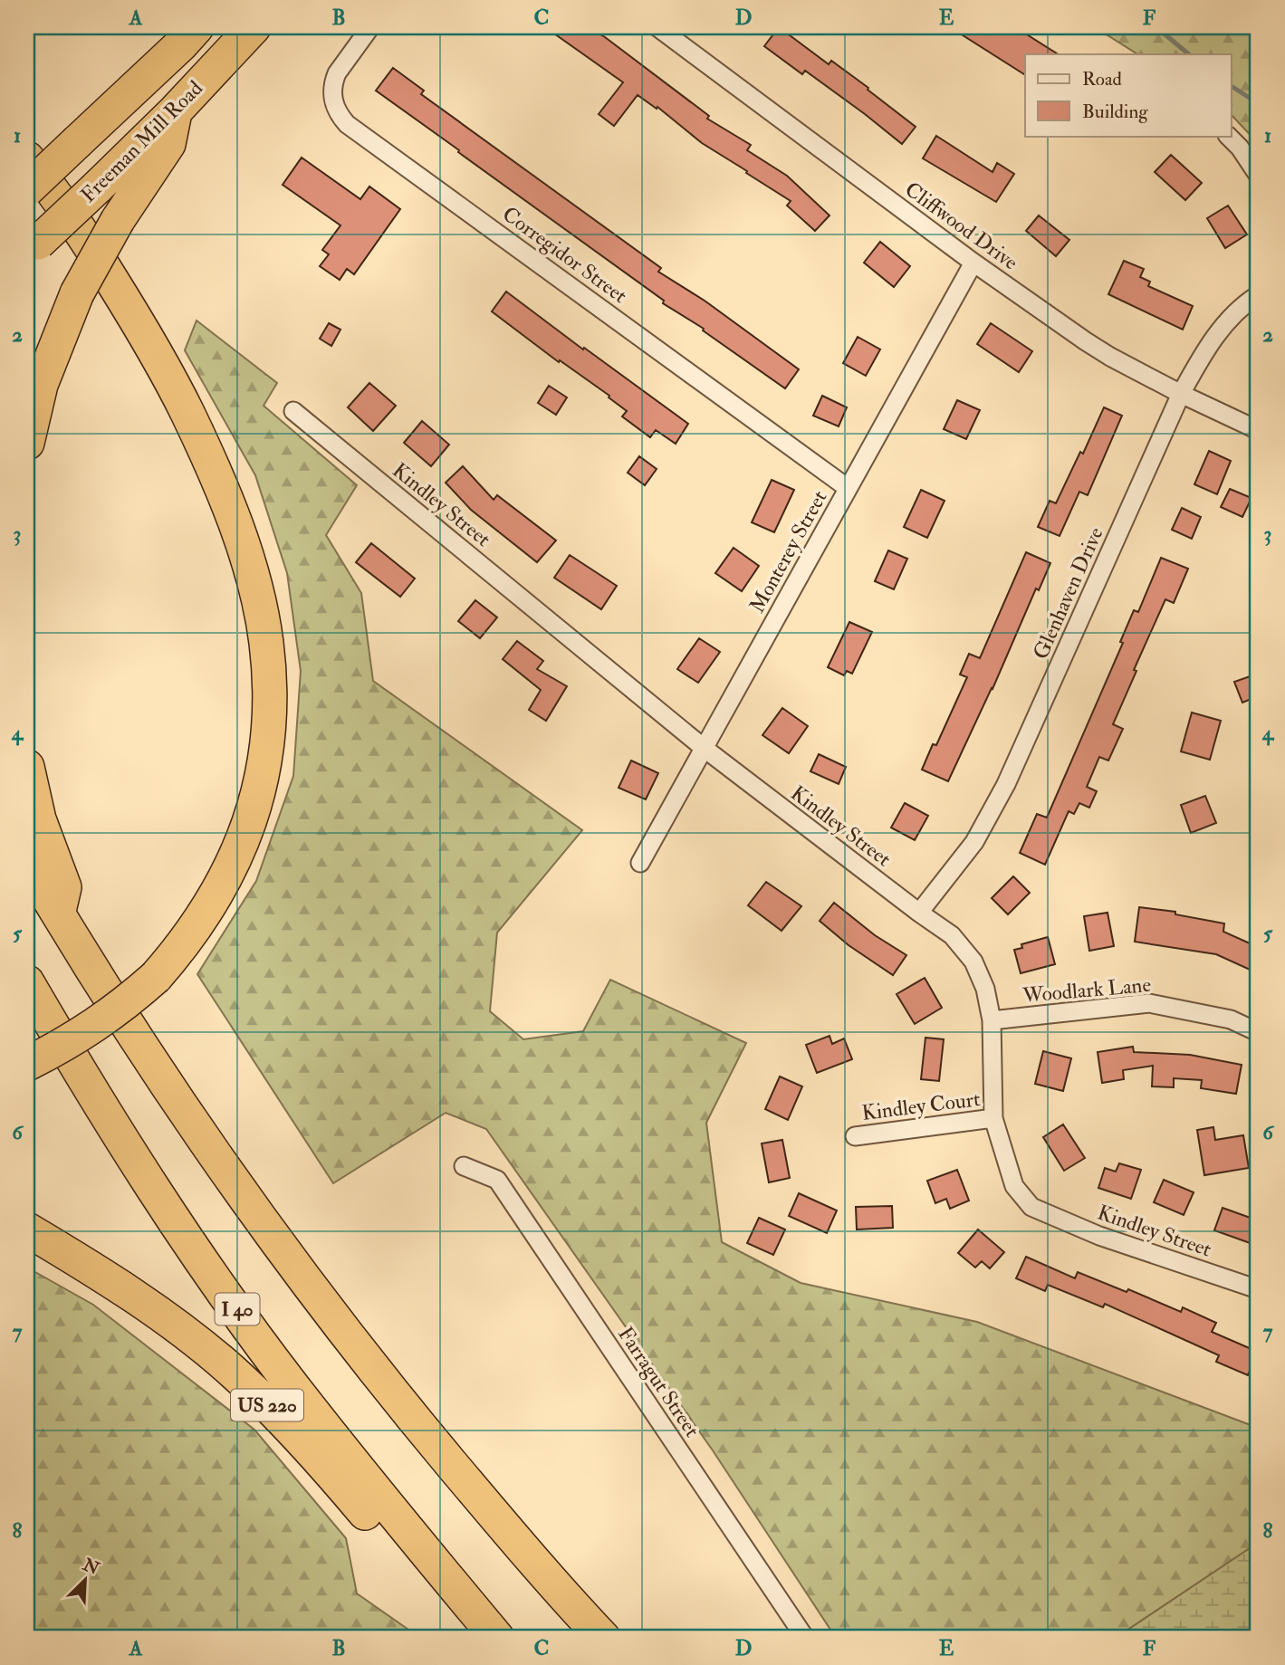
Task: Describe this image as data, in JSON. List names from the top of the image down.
{
  "streets": {
    "highway": ["Freeman Mill Road", "I 40", "US 220"],
    "street": [
      "Cliffwood Drive",
      "Corregidor Street",
      "Kindley Street",
      "Monterey Street",
      "Glenhaven Drive",
      "Woodlark Lane",
      "Kindley Court",
      "Farragut Street"
    ]
  },
  "crossings": [
    ["Cliffwood Drive", "Monterey Street"],
    ["Cliffwood Drive", "Glenhaven Drive"],
    ["Corregidor Street", "Monterey Street"],
    ["Kindley Street", "Monterey Street"],
    ["Kindley Street", "Glenhaven Drive"],
    ["Kindley Street", "Woodlark Lane"],
    ["Kindley Street", "Kindley Court"],
    ["I 40", "US 220"]
  ],
  "legend": ["Road", "Building"],
  "north": "top right",
  "grid": {
    "columns": [
      "A",
      "B",
      "C",
      "D",
      "E",
      "F"
    ],
    "rows": [
      "1",
      "2",
      "3",
      "4",
      "5",
      "6",
      "7",
      "8"
    ]
  }
}
